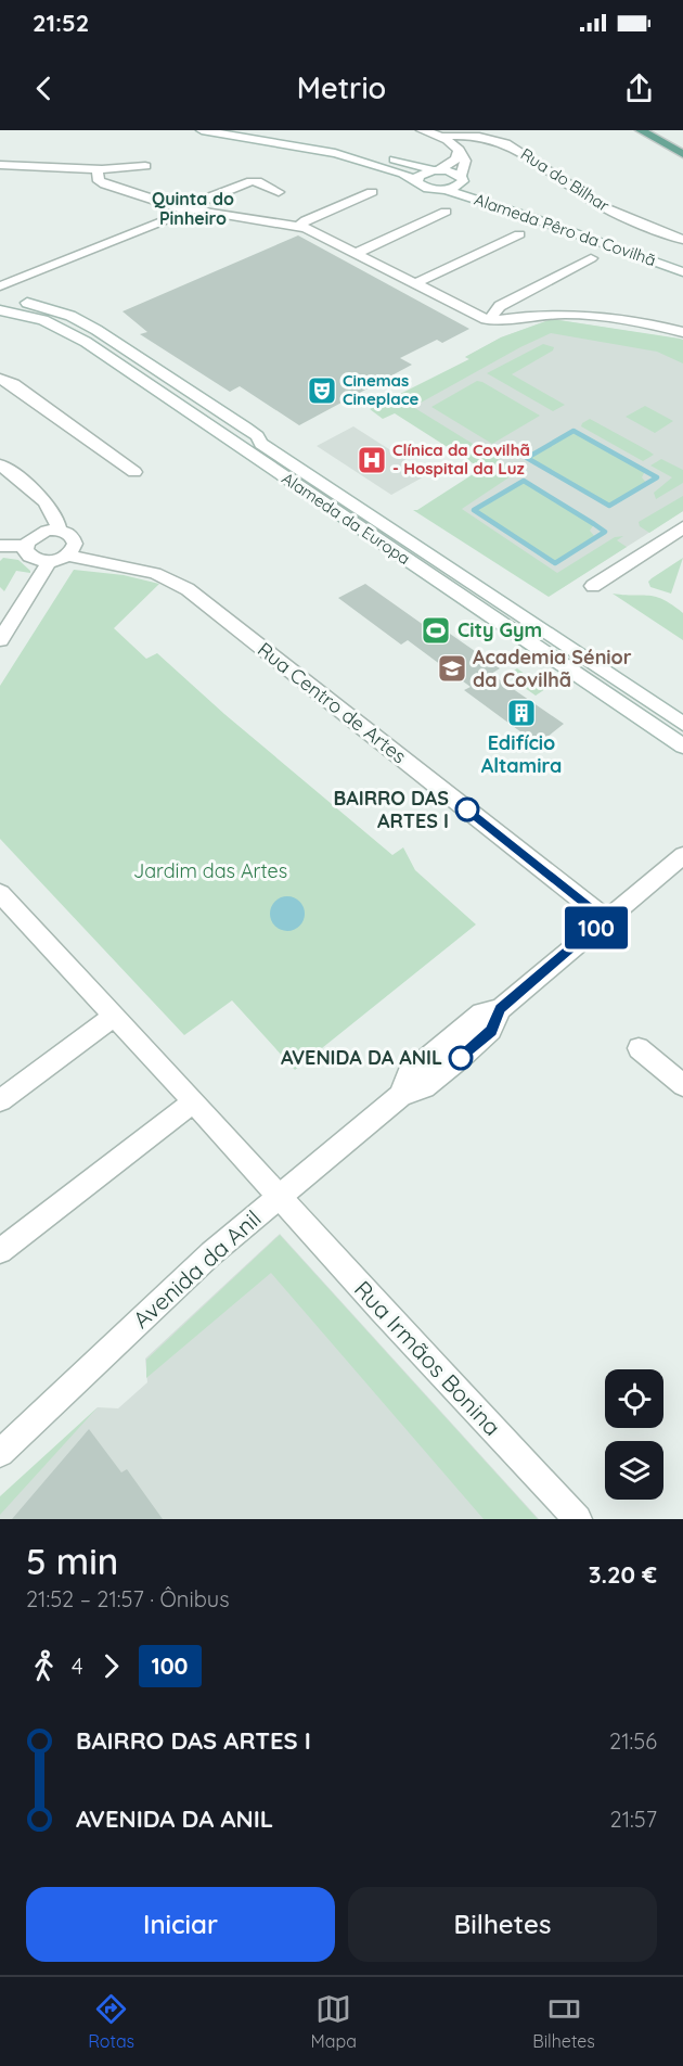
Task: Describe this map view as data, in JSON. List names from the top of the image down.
{
  "streets": {
    "street": [
      "Rua do Bilhar",
      "Alameda Pêro da Covilhã",
      "Alameda da Europa",
      "Rua Centro de Artes",
      "Avenida da Anil",
      "Rua Irmãos Bonina"
    ]
  },
  "crossings": [
    ["Rua Centro de Artes", "Avenida da Anil"],
    ["Avenida da Anil", "Rua Irmãos Bonina"]
  ],
  "districts": ["Quinta do Pinheiro"],
  "parks": ["Jardim das Artes"],
  "places": {
    "theatre": ["Cinemas Cineplace"],
    "hospital": ["Clínica da Covilhã - Hospital da Luz"],
    "sports": ["City Gym"],
    "school or university": ["Academia Sénior da Covilhã"],
    "building": ["Edifício Altamira"],
    "other": ["BAIRRO DAS ARTES I", "AVENIDA DA ANIL"]
  },
  "lines": ["bus line 100"],
  "page": {
    "status": "21:52",
    "header": "Metrio",
    "on_map": "100",
    "heading": ["5 min", "21:52 – 21:57 · Ônibus", "3.20 €"],
    "legs": ["4", "100"],
    "list": [
      {
        "name": "BAIRRO DAS ARTES I",
        "value": "21:56"
      },
      {
        "name": "AVENIDA DA ANIL",
        "value": "21:57"
      }
    ],
    "buttons": ["Iniciar", "Bilhetes"],
    "tabs": ["Rotas", "Mapa", "Bilhetes"]
  }
}
